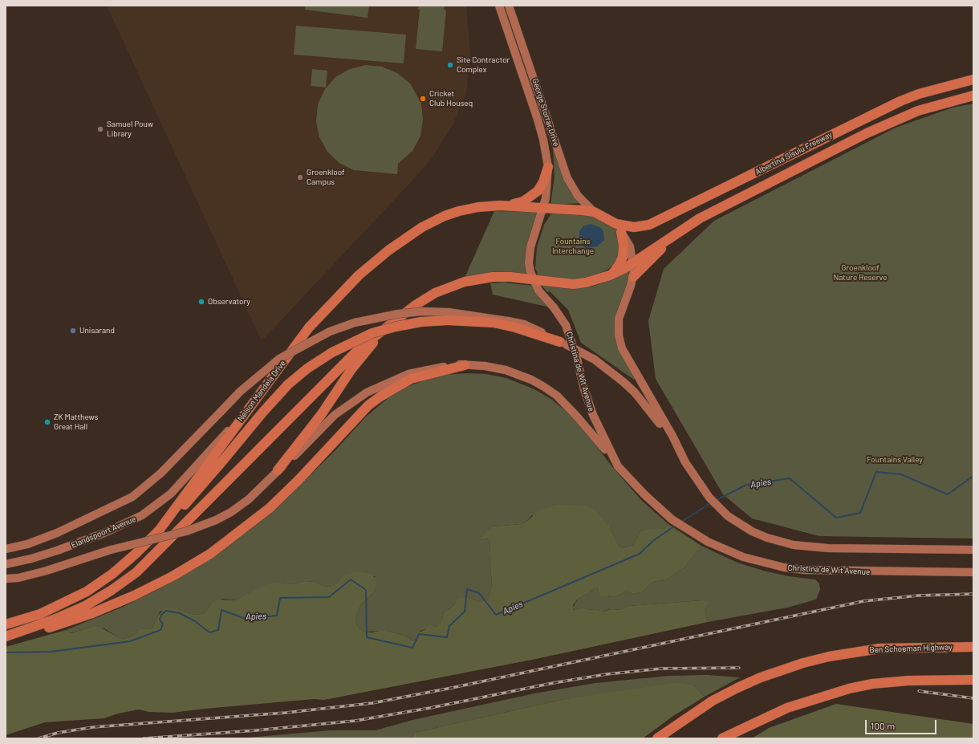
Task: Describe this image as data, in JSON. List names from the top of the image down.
{
  "streets": {
    "highway": ["Albertina Sisulu Freeway", "Nelson Mandela Drive", "Ben Schoeman Highway"],
    "main road": ["George Storrar Drive", "Christina de Wit Avenue", "Elandspoort Avenue"]
  },
  "crossings": [
    ["George Storrar Drive", "Albertina Sisulu Freeway"],
    ["George Storrar Drive", "Christina de Wit Avenue"],
    ["George Storrar Drive", "Nelson Mandela Drive"],
    ["Albertina Sisulu Freeway", "Christina de Wit Avenue"],
    ["Albertina Sisulu Freeway", "Nelson Mandela Drive"],
    ["Christina de Wit Avenue", "Nelson Mandela Drive"],
    ["Christina de Wit Avenue", "Elandspoort Avenue"],
    ["Nelson Mandela Drive", "Elandspoort Avenue"]
  ],
  "water": ["Apies"],
  "parks": ["Fountains Interchange", "Groenkloof Nature Reserve", "Fountains Valley"],
  "places": [
    "Site Contractor Complex",
    "Cricket Club Houseq",
    "Samuel Pouw Library",
    "Groenkloof Campus",
    "Observatory",
    "Unisarand",
    "ZK Matthews Great Hall"
  ],
  "scale_bar": "100 m"
}
